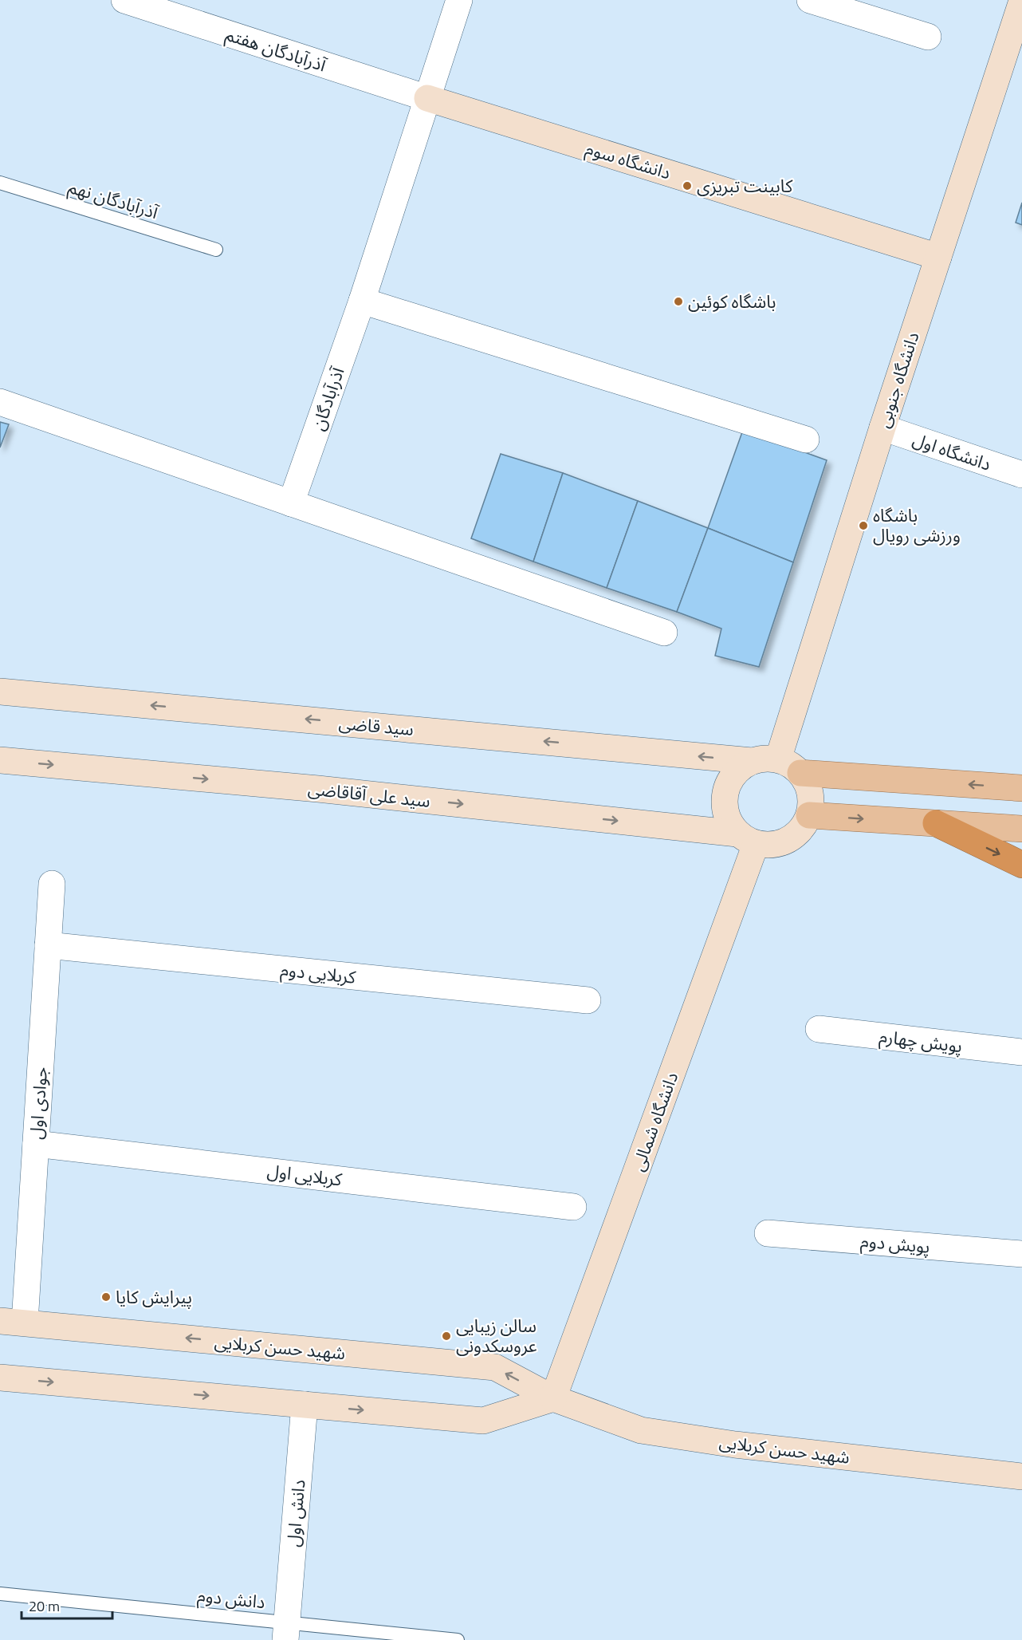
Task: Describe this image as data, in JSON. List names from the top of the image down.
{
  "streets": {
    "street": [
      "آذرآبادگان هفتم",
      "دانشگاه سوم",
      "دانشگاه جنوبی",
      "آذرآبادگان",
      "دانشگاه اول",
      "سید قاضی",
      "سید علی آقاقاضی",
      "کربلایی دوم",
      "پویش چهارم",
      "جوادی اول",
      "دانشگاه شمالی",
      "کربلایی اول",
      "پویش دوم",
      "شهید حسن کربلایی",
      "دانش اول"
    ],
    "lane": ["آذرآبادگان نهم", "دانش دوم"]
  },
  "crossings": [
    ["آذرآبادگان هفتم", "دانشگاه سوم"],
    ["آذرآبادگان هفتم", "آذرآبادگان"],
    ["دانشگاه سوم", "دانشگاه جنوبی"],
    ["دانشگاه سوم", "آذرآبادگان"],
    ["دانشگاه جنوبی", "دانشگاه اول"],
    ["دانشگاه جنوبی", "سید قاضی"],
    ["دانشگاه جنوبی", "سید علی آقاقاضی"],
    ["دانشگاه جنوبی", "دانشگاه شمالی"],
    ["سید قاضی", "سید علی آقاقاضی"],
    ["سید قاضی", "دانشگاه شمالی"],
    ["سید علی آقاقاضی", "دانشگاه شمالی"],
    ["کربلایی دوم", "جوادی اول"],
    ["جوادی اول", "کربلایی اول"],
    ["جوادی اول", "شهید حسن کربلایی"],
    ["دانشگاه شمالی", "شهید حسن کربلایی"],
    ["دانش اول", "دانش دوم"]
  ],
  "one_way": ["سید علی آقاقاضی"],
  "places": [
    "کابینت تبریزی",
    "باشگاه کوئین",
    "باشگاه ورزشی رویال",
    "پیرایش کایا",
    "سالن زیبایی عروسکدونی"
  ],
  "scale_bar": "20 m"
}
